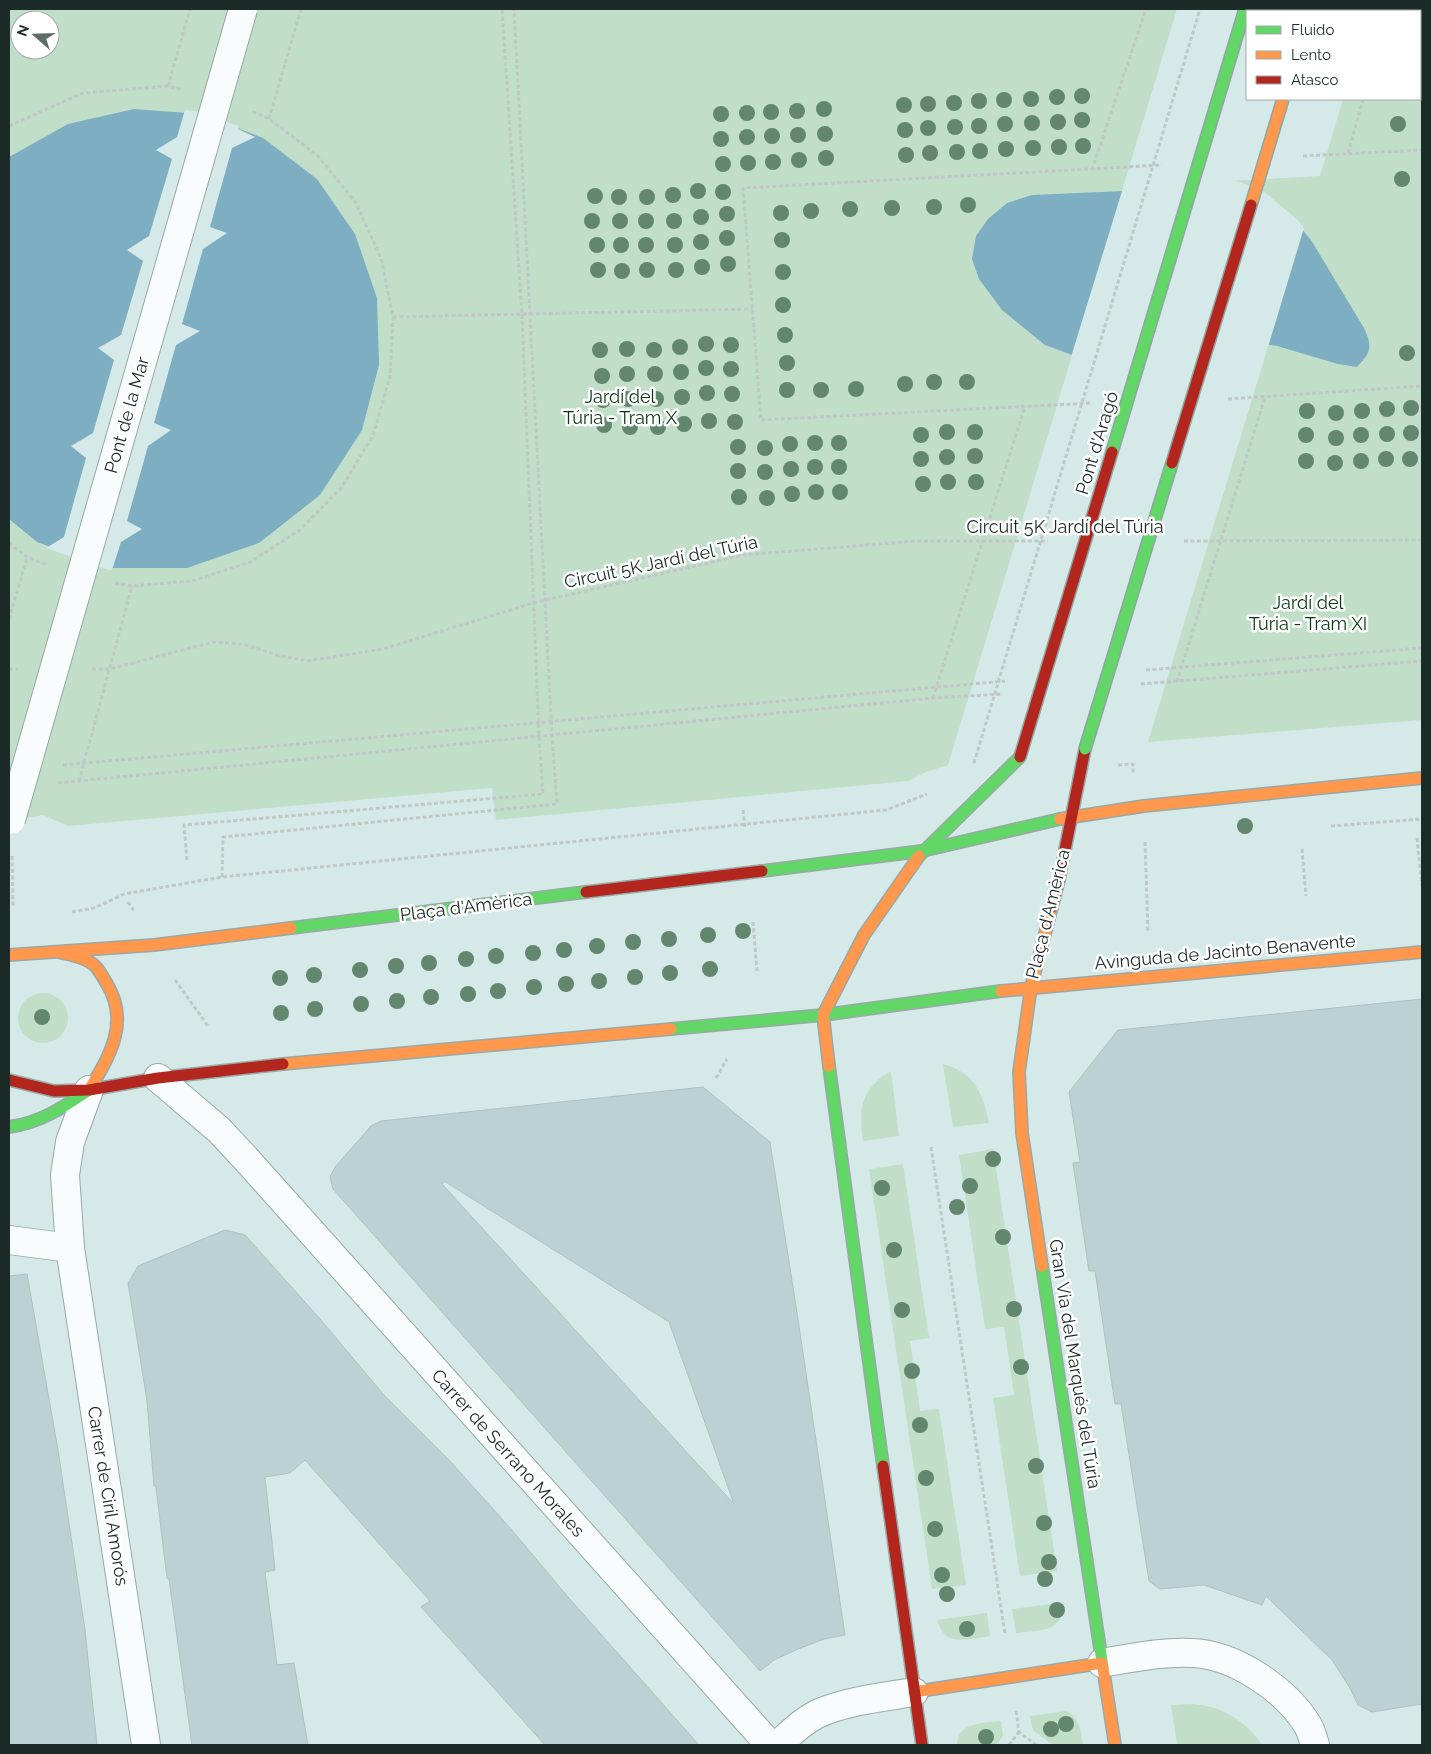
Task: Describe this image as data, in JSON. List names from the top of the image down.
{
  "streets": {
    "main road": [
      "Pont d'Aragó",
      "Plaça d'Amèrica",
      "Avinguda de Jacinto Benavente",
      "Gran Via del Marqués del Túria"
    ],
    "street": ["Pont de la Mar", "Carrer de Serrano Morales", "Carrer de Ciril Amorós"],
    "path": ["Circuit 5K Jardí del Túria"]
  },
  "crossings": [
    ["Pont d'Aragó", "Plaça d'Amèrica"],
    ["Plaça d'Amèrica", "Avinguda de Jacinto Benavente"],
    ["Plaça d'Amèrica", "Gran Via del Marqués del Túria"],
    ["Plaça d'Amèrica", "Carrer de Serrano Morales"],
    ["Avinguda de Jacinto Benavente", "Gran Via del Marqués del Túria"]
  ],
  "parks": ["Jardí del Túria - Tram X", "Jardí del Túria - Tram XI"],
  "legend": ["Fluido", "Lento", "Atasco"],
  "north": "left"
}
